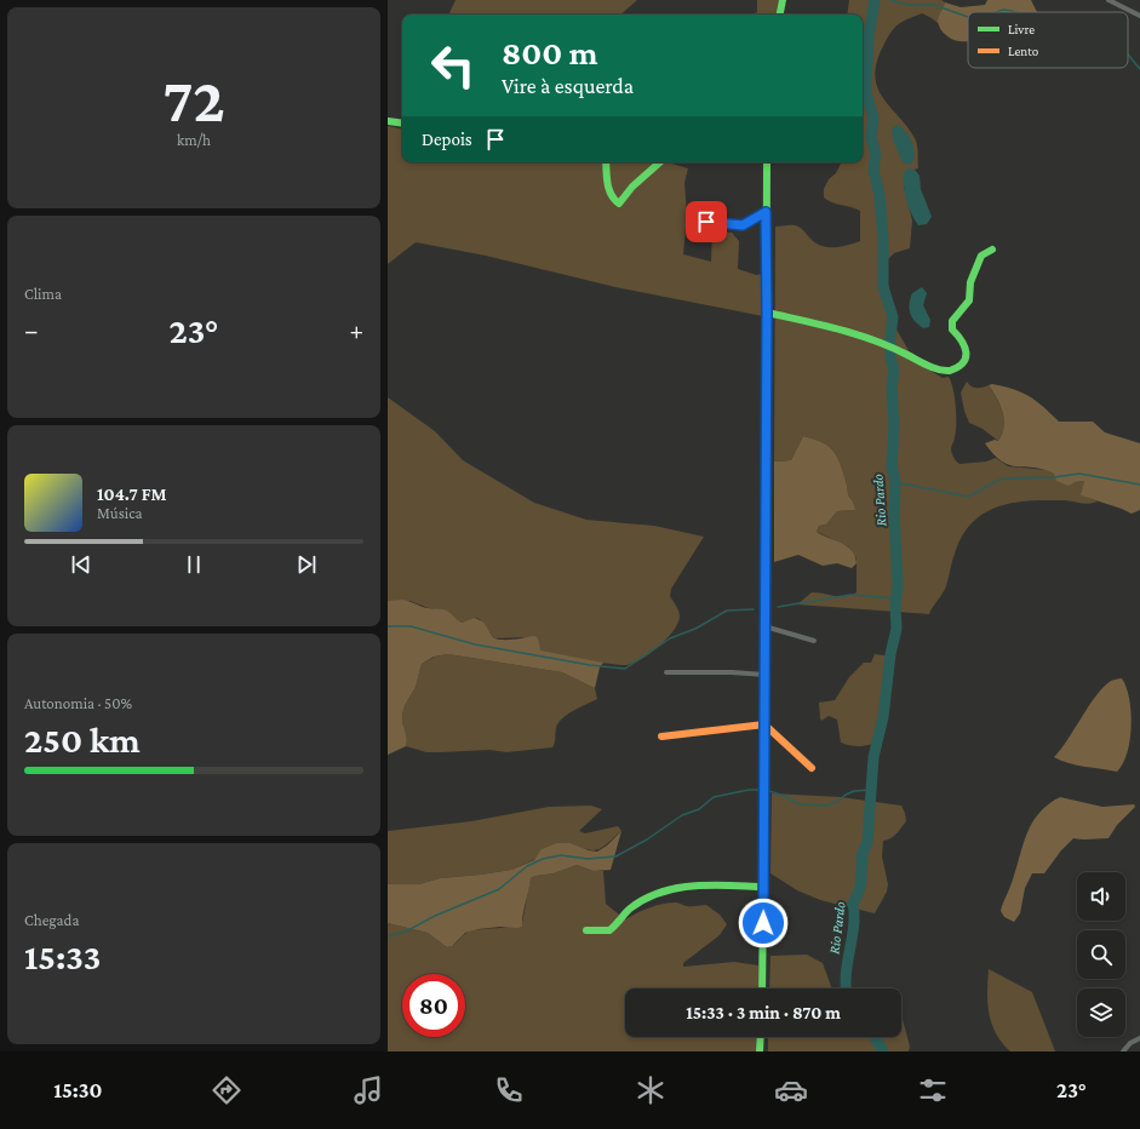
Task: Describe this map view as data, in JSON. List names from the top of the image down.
{
  "water": ["Rio Pardo"],
  "legend": ["Livre", "Lento"],
  "page": {
    "tile": [
      ["72", "km/h"],
      "Clima",
      ["Autonomia · 50%", "250 km"],
      ["Chegada", "15:33"]
    ],
    "turn": ["800 m", "Vire à esquerda"],
    "then": "Depois",
    "heat": ["−", "23°", "+"],
    "song": ["104.7 FM", "Música"],
    "limit": "80",
    "trip": "15:33 · 3 min · 870 m",
    "tabs": ["15:30", "23°"]
  }
}
